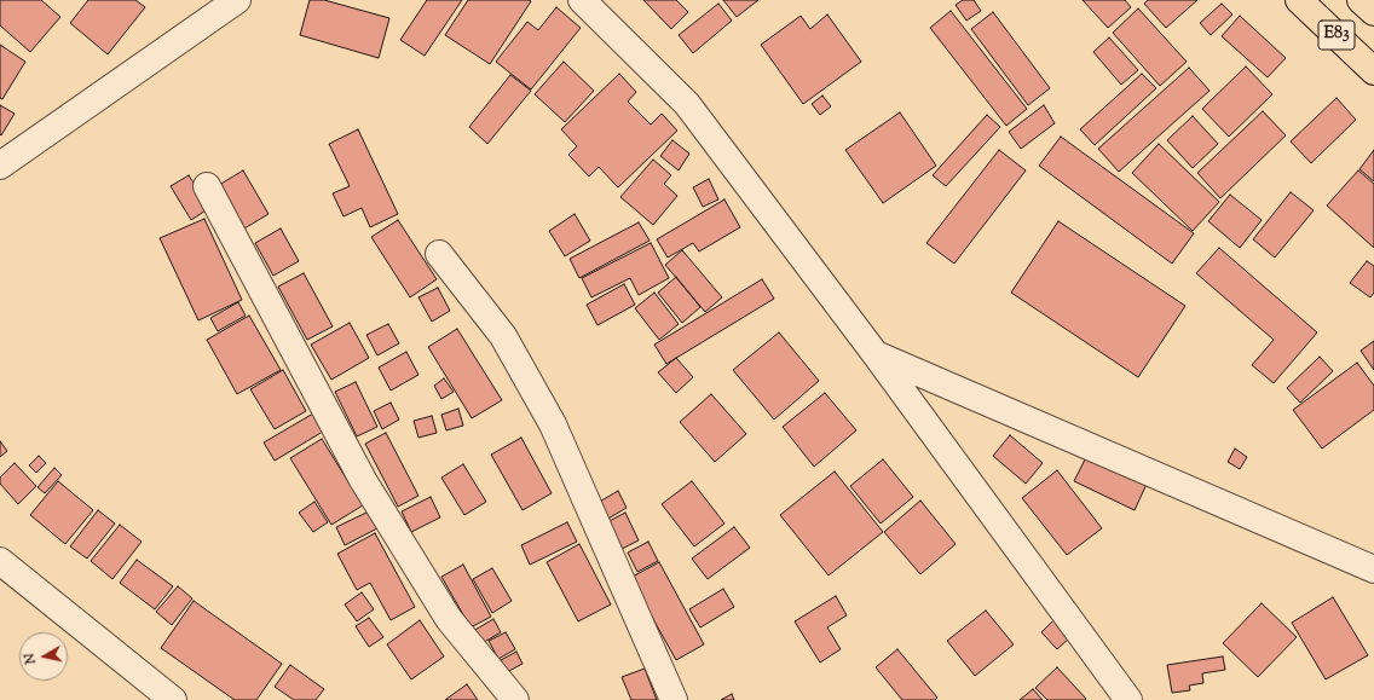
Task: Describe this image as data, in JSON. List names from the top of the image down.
{
  "streets": {
    "main road": ["E83"]
  },
  "north": "left"
}
